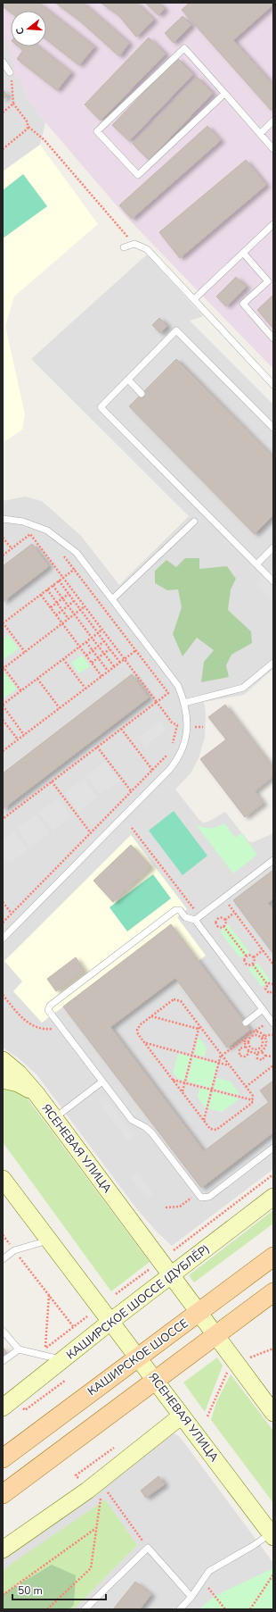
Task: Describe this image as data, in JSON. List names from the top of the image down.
{
  "streets": {
    "main road": ["ЯСЕНЕВАЯ УЛИЦА", "КАШИРСКОЕ ШОССЕ (ДУБЛЁР)", "КАШИРСКОЕ ШОССЕ"]
  },
  "crossings": [
    ["ЯСЕНЕВАЯ УЛИЦА", "КАШИРСКОЕ ШОССЕ (ДУБЛЁР)"],
    ["ЯСЕНЕВАЯ УЛИЦА", "КАШИРСКОЕ ШОССЕ"]
  ],
  "scale_bar": "50 m",
  "north": "left"
}
